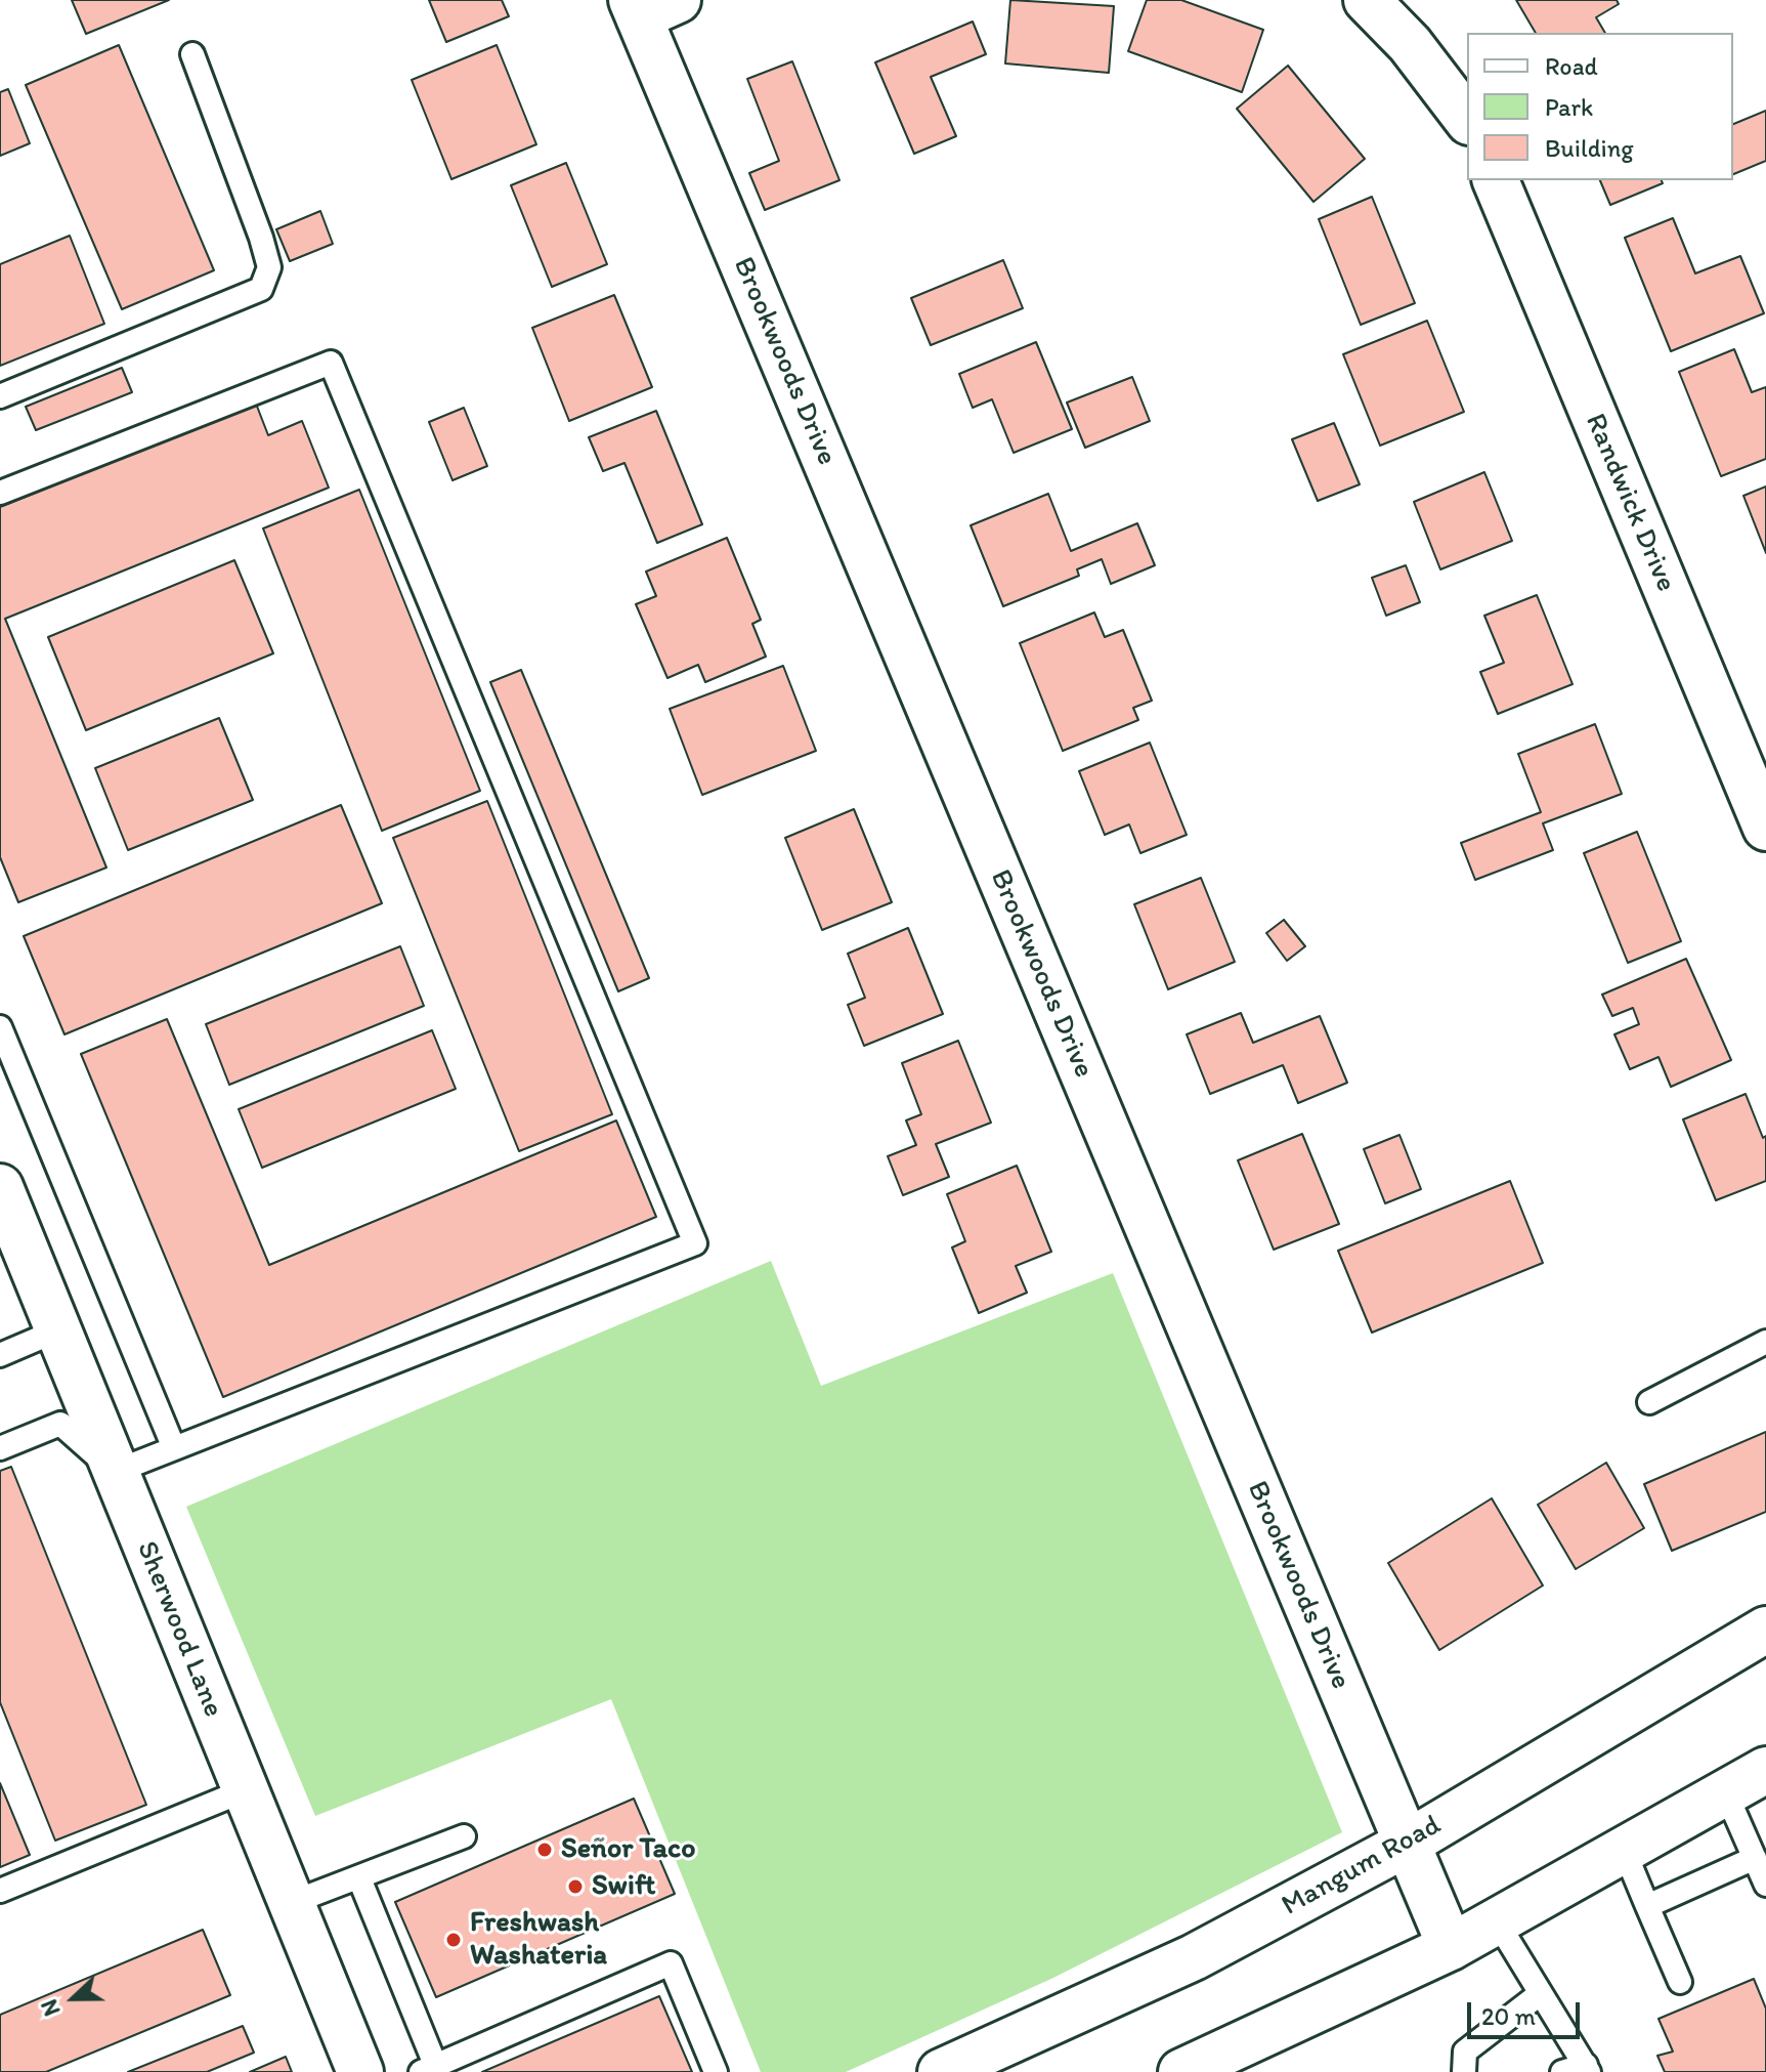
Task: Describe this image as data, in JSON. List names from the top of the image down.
{
  "streets": {
    "street": [
      "Brookwoods Drive",
      "Randwick Drive",
      "Sherwood Lane",
      "Mangum Road"
    ]
  },
  "crossings": [
    ["Brookwoods Drive", "Mangum Road"]
  ],
  "places": ["Señor Taco", "Swift", "Freshwash Washateria"],
  "legend": ["Road", "Park", "Building"],
  "scale_bar": "20 m",
  "north": "left"
}
